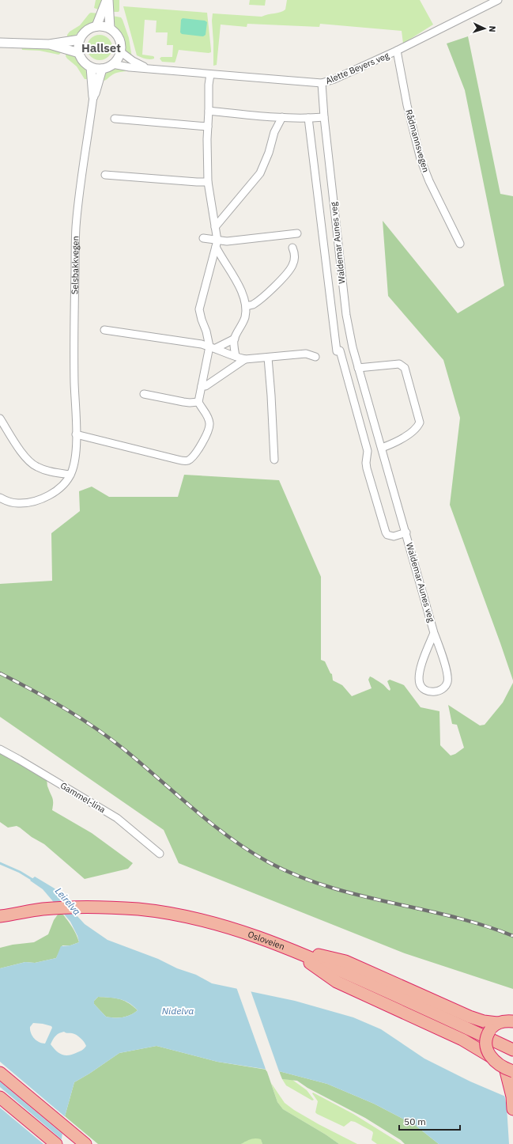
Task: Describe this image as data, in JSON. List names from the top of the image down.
{
  "streets": {
    "highway": ["Osloveien"],
    "street": [
      "Alette Beyers veg",
      "Rådmannsvegen",
      "Waldemar Aunes veg",
      "Selsbakkvegen",
      "Gammel-lina"
    ]
  },
  "crossings": [
    ["Alette Beyers veg", "Rådmannsvegen"],
    ["Alette Beyers veg", "Waldemar Aunes veg"],
    ["Alette Beyers veg", "Selsbakkvegen"]
  ],
  "districts": ["Hallset"],
  "water": ["Leirelva", "Nidelva"],
  "scale_bar": "50 m",
  "north": "right"
}
